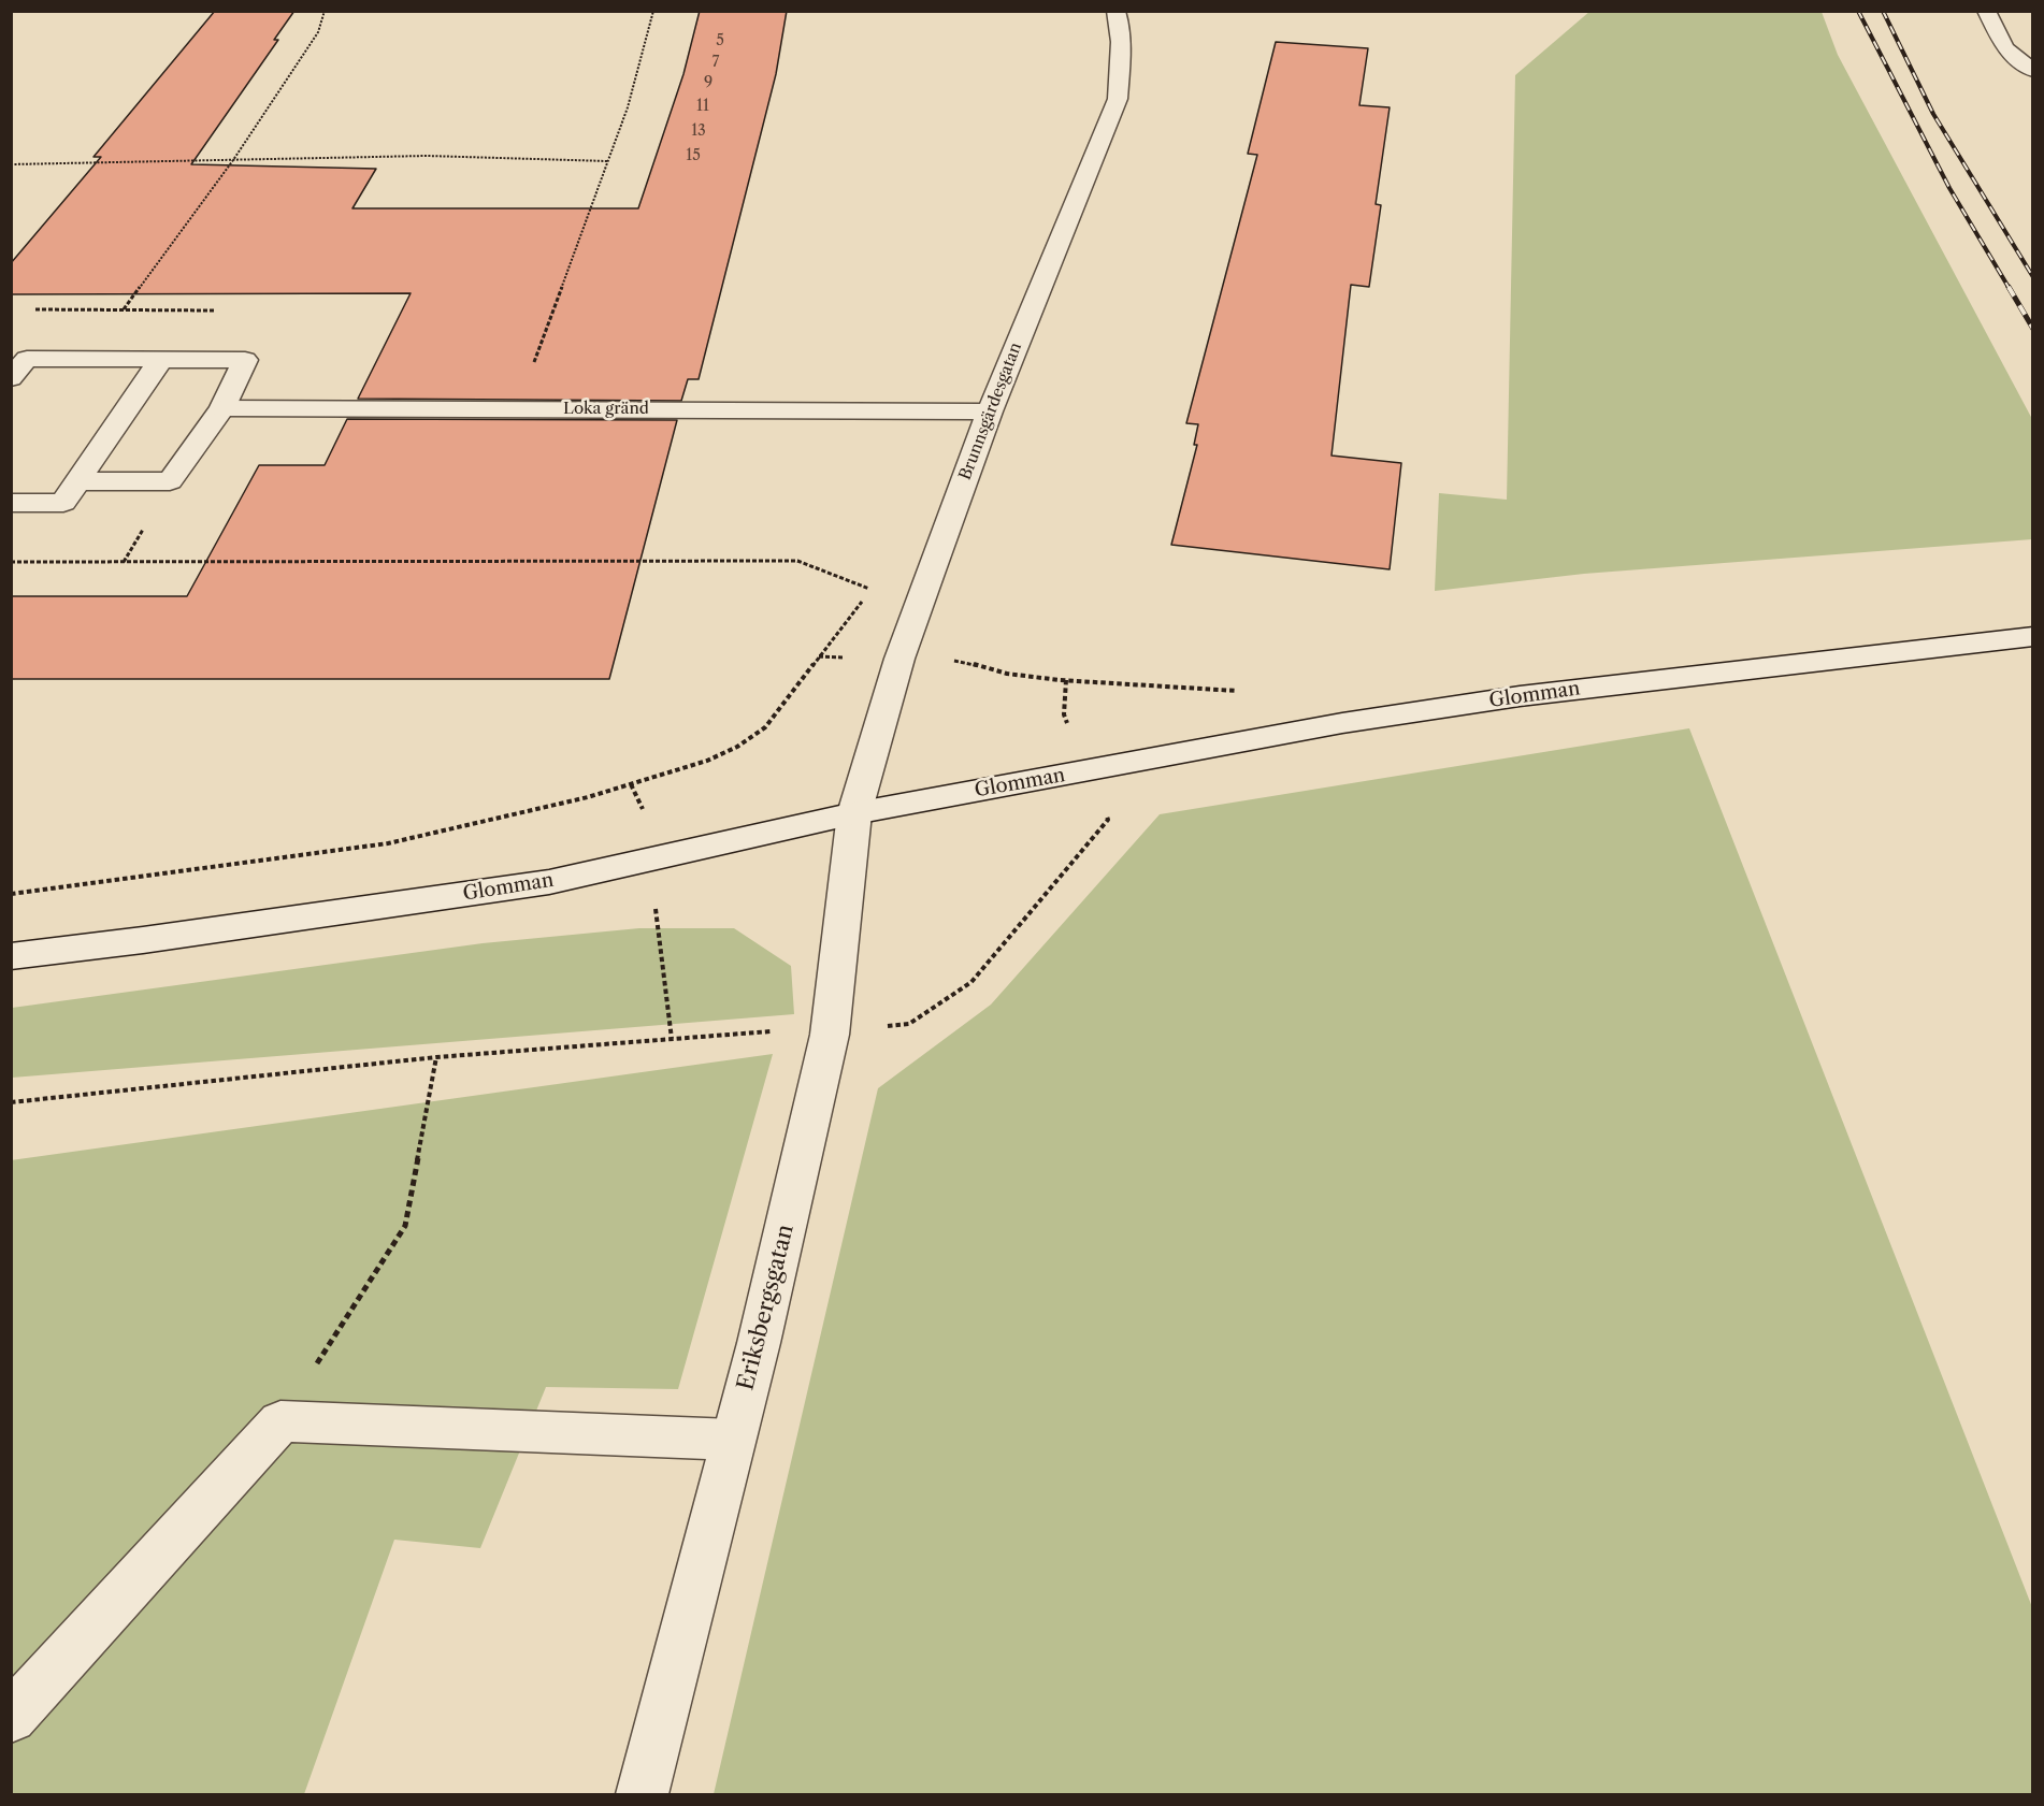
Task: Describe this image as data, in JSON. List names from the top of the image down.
{
  "streets": {
    "street": [
      "Loka gränd",
      "Brunnsgärdesgatan",
      "Glomman",
      "Eriksbergsgatan"
    ]
  },
  "crossings": [
    ["Loka gränd", "Brunnsgärdesgatan"],
    ["Brunnsgärdesgatan", "Glomman"],
    ["Brunnsgärdesgatan", "Eriksbergsgatan"],
    ["Glomman", "Eriksbergsgatan"]
  ],
  "house_numbers": [
    "5",
    "7",
    "9",
    "11",
    "13",
    "15"
  ]
}
